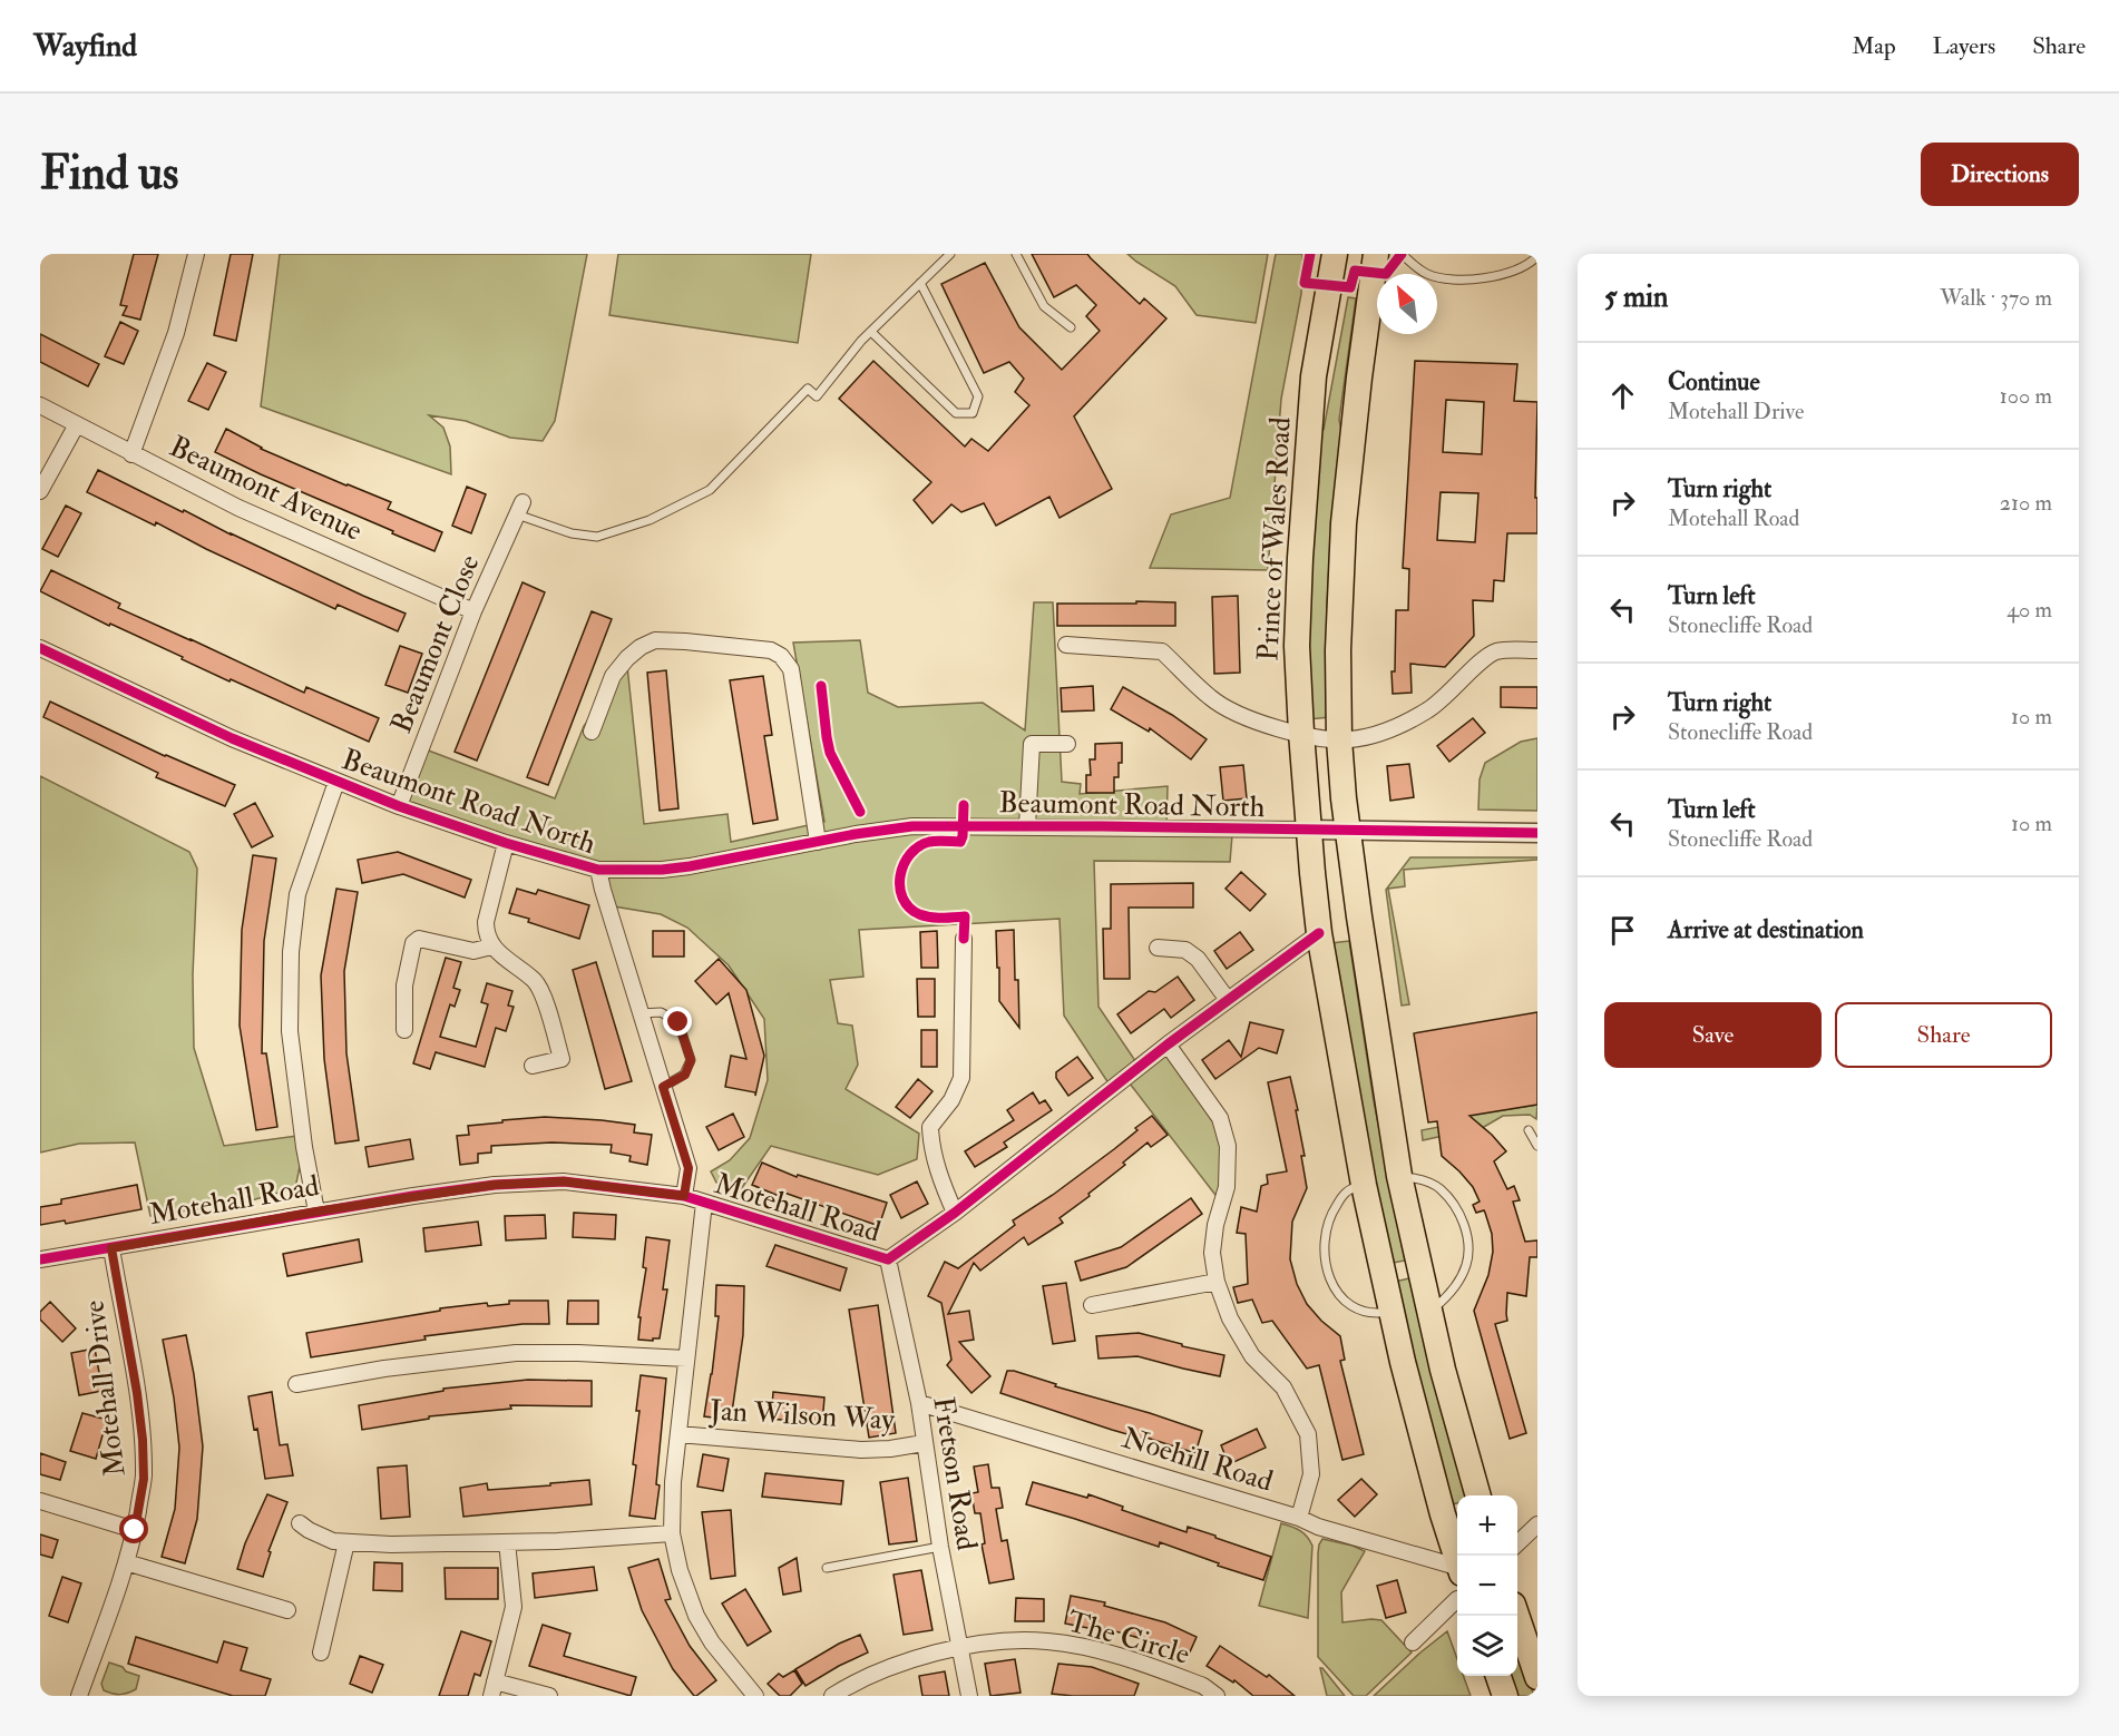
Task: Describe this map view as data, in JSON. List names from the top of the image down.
{
  "streets": {
    "highway": ["Prince of Wales Road"],
    "street": [
      "Beaumont Avenue",
      "Beaumont Close",
      "Beaumont Road North",
      "Motehall Road",
      "Motehall Drive",
      "Jan Wilson Way",
      "Noehill Road",
      "Fretson Road",
      "The Circle"
    ]
  },
  "crossings": [
    ["Beaumont Avenue", "Beaumont Close"],
    ["Prince of Wales Road", "Beaumont Road North"],
    ["Prince of Wales Road", "Motehall Road"],
    ["Beaumont Close", "Beaumont Road North"],
    ["Motehall Road", "Motehall Drive"],
    ["Motehall Road", "Fretson Road"],
    ["Jan Wilson Way", "Fretson Road"],
    ["Noehill Road", "Fretson Road"],
    ["Fretson Road", "The Circle"]
  ],
  "north": "top left",
  "page": {
    "header": "Wayfind",
    "nav": ["Map", "Layers", "Share"],
    "buttons": [
      "Directions",
      ["Save", "Share"]
    ],
    "title": "Find us",
    "heading": ["5 min", "Walk · 370 m"],
    "list": [
      ["Continue", "Motehall Drive", "100 m"],
      ["Turn right", "Motehall Road", "210 m"],
      ["Turn left", "Stonecliffe Road", "40 m"],
      ["Turn right", "Stonecliffe Road", "10 m"],
      ["Turn left", "Stonecliffe Road", "10 m"],
      "Arrive at destination"
    ],
    "map_buttons": ["+", "−"]
  }
}
